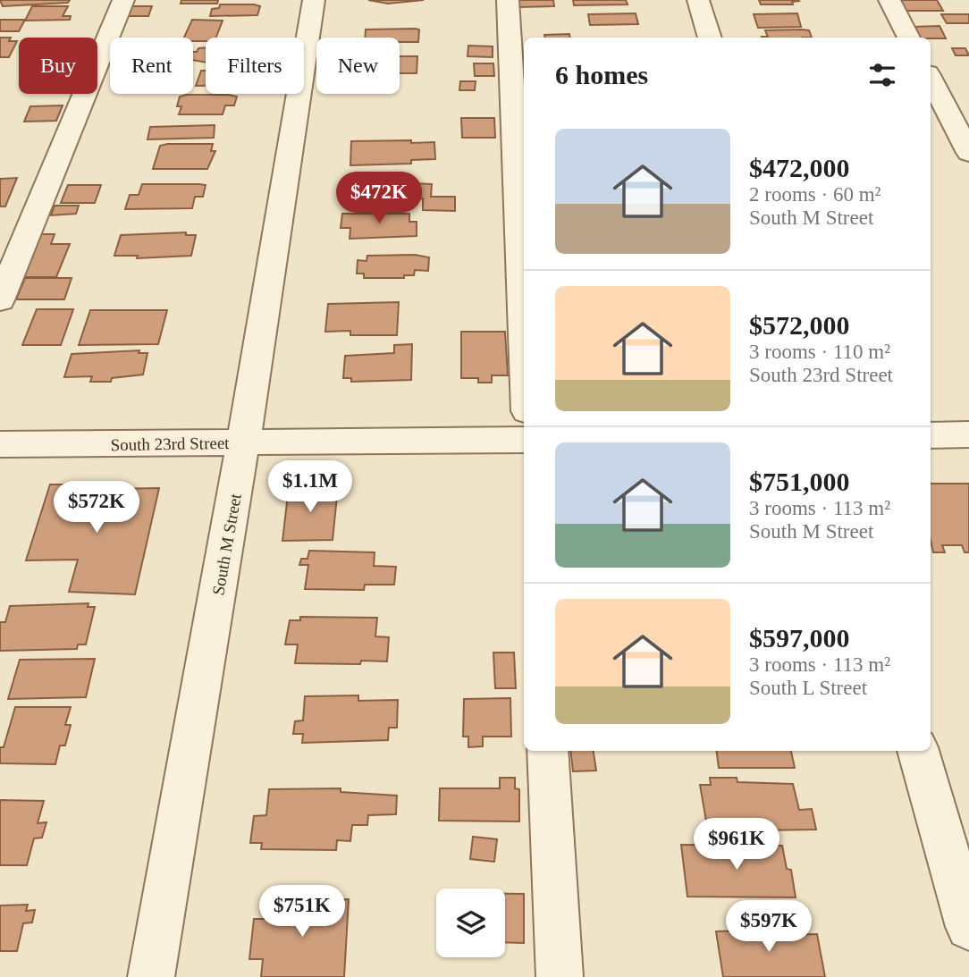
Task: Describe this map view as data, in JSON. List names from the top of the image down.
{
  "streets": {
    "street": ["South 23rd Street", "South M Street"]
  },
  "crossings": [
    ["South 23rd Street", "South M Street"]
  ],
  "page": {
    "chip": [
      "Buy",
      "Rent",
      "Filters",
      "New"
    ],
    "heading": "6 homes",
    "list": [
      {
        "name": "$472,000",
        "note": "2 rooms · 60 m² · South M Street"
      },
      {
        "name": "$572,000",
        "note": "3 rooms · 110 m² · South 23rd Street"
      },
      {
        "name": "$751,000",
        "note": "3 rooms · 113 m² · South M Street"
      },
      {
        "name": "$597,000",
        "note": "3 rooms · 113 m² · South L Street"
      }
    ],
    "price": [
      "$472K",
      "$1.1M",
      "$572K",
      "$961K",
      "$751K",
      "$597K"
    ]
  }
}
